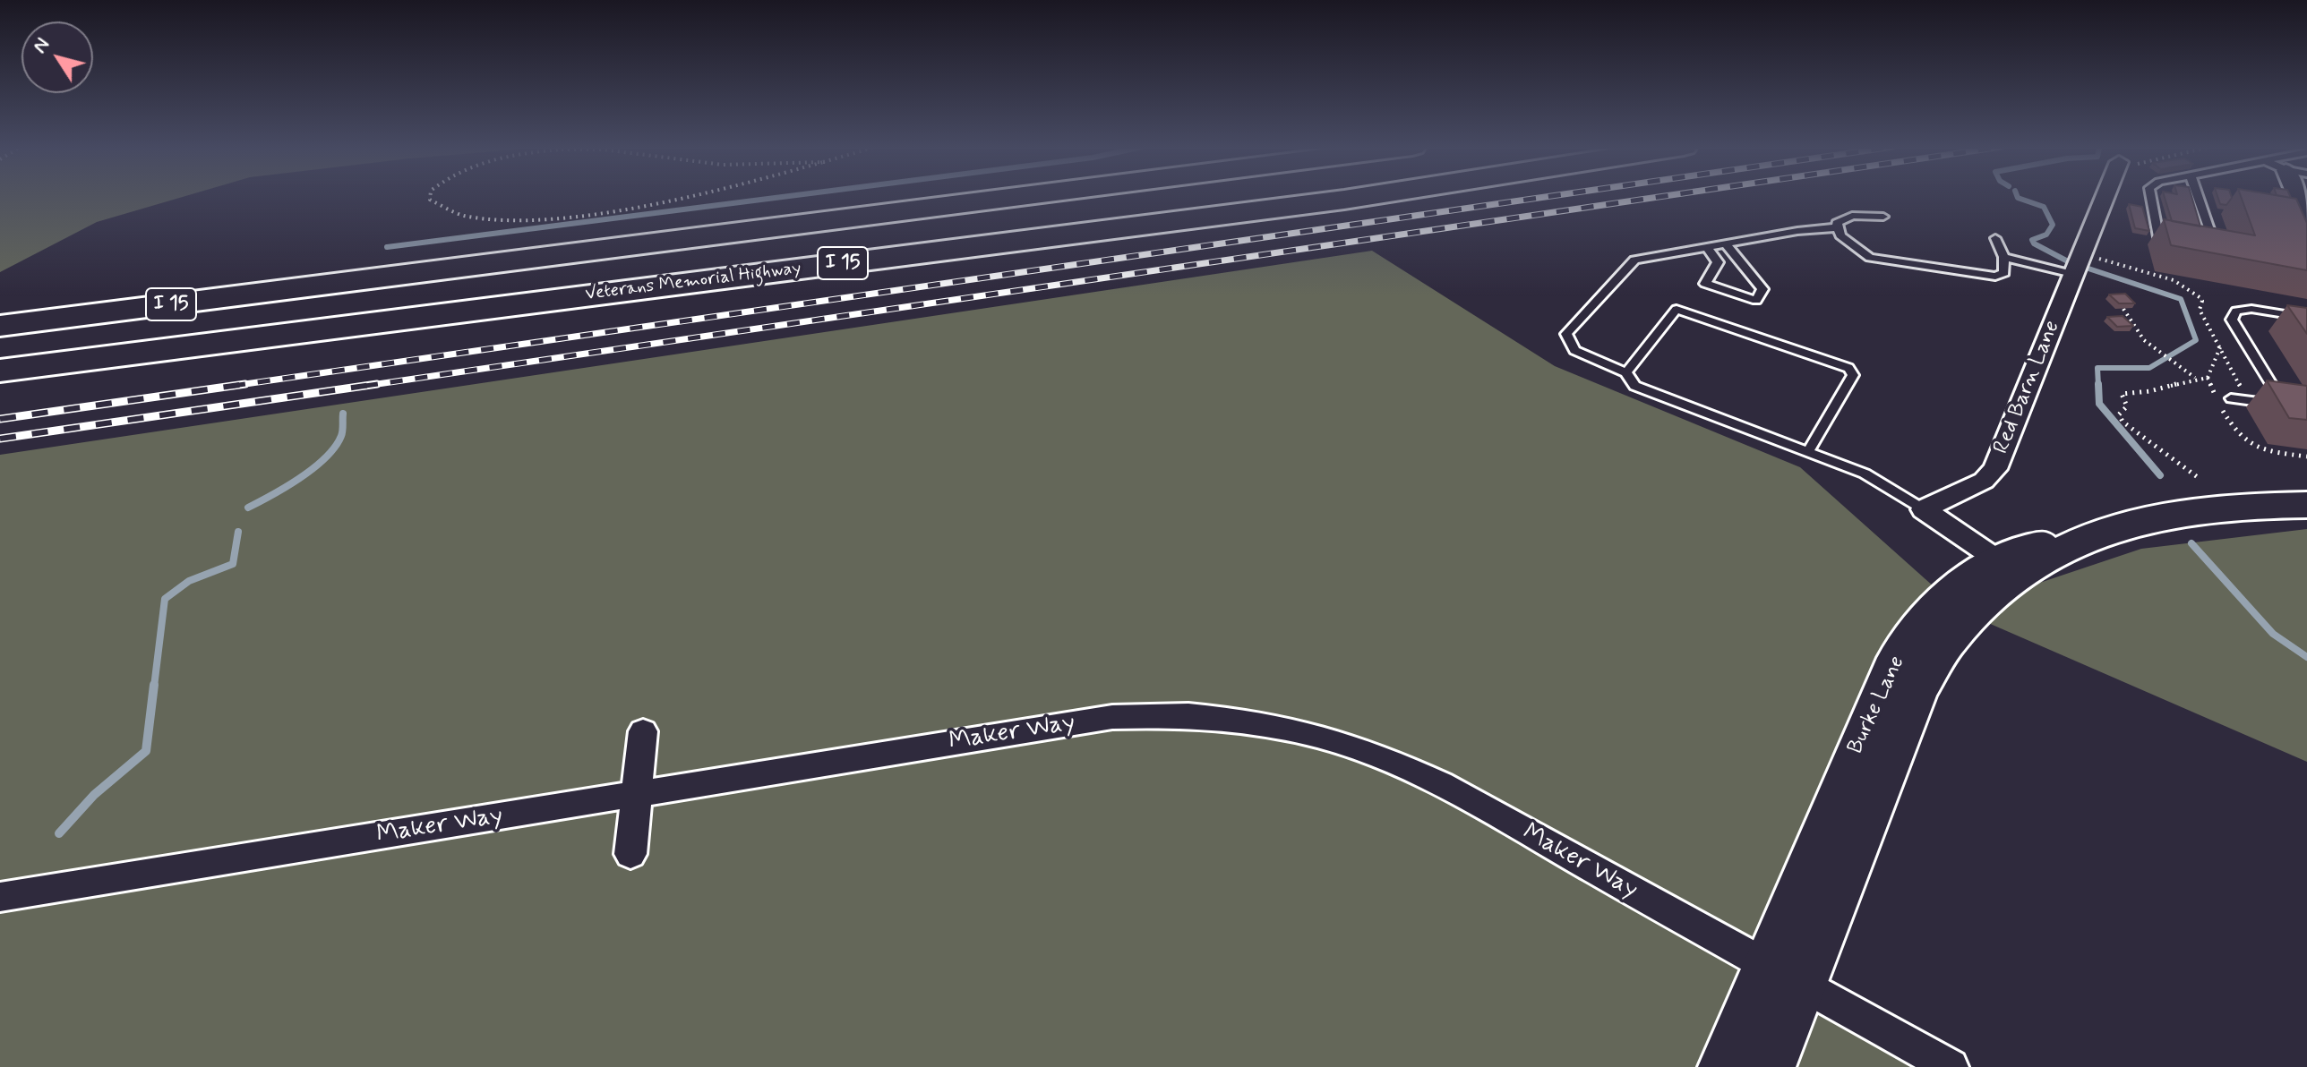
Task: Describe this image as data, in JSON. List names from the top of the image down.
{
  "streets": {
    "highway": ["I 15", "Veterans Memorial Highway"],
    "street": ["Red Barn Lane", "Burke Lane", "Maker Way"]
  },
  "crossings": [
    ["Burke Lane", "Maker Way"]
  ],
  "north": "top left"
}
